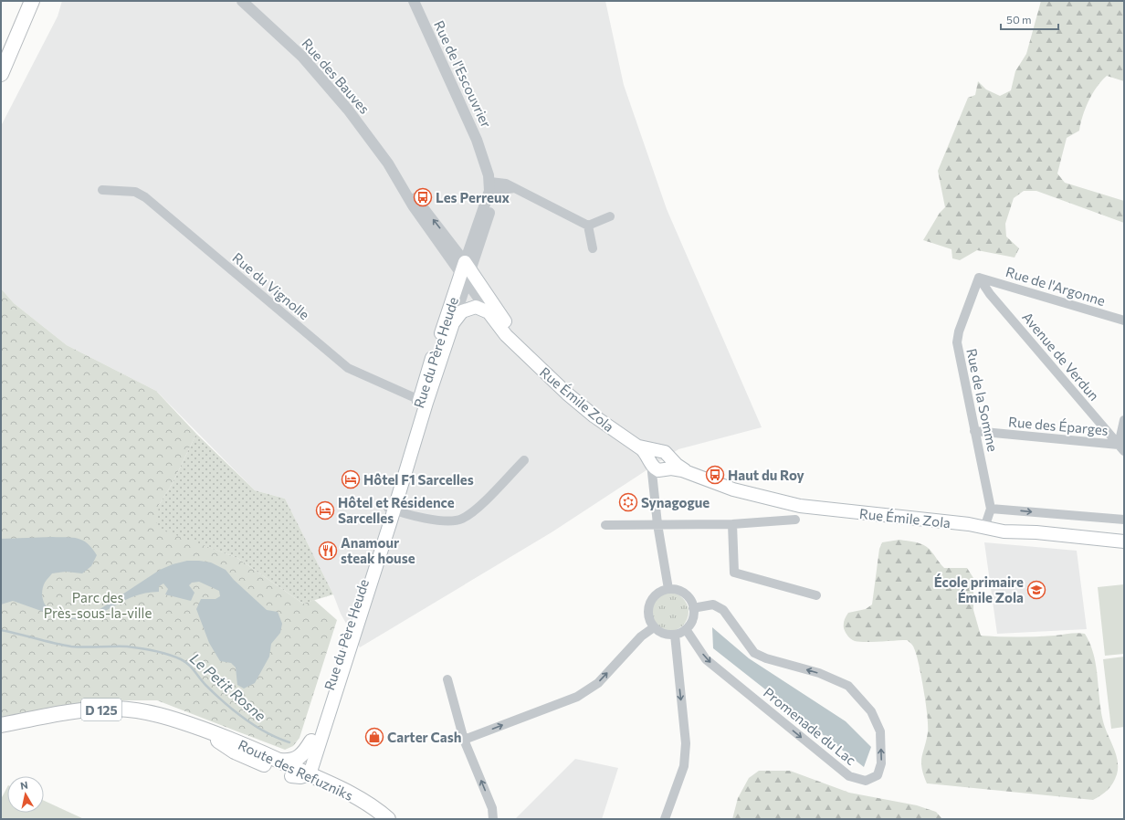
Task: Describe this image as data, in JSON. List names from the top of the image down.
{
  "streets": {
    "main road": [
      "Rue du Père Heude",
      "Rue Émile Zola",
      "D 125",
      "Route des Refuzniks"
    ],
    "street": [
      "Rue de l'Escouvrier",
      "Rue des Bauves",
      "Rue du Vignolle",
      "Rue de l'Argonne",
      "Avenue de Verdun",
      "Rue de la Somme",
      "Rue des Éparges",
      "Promenade du Lac"
    ]
  },
  "crossings": [
    ["Rue des Bauves", "Rue du Père Heude"],
    ["Rue des Bauves", "Rue Émile Zola"],
    ["Rue du Vignolle", "Rue du Père Heude"],
    ["Rue de l'Argonne", "Avenue de Verdun"],
    ["Rue de l'Argonne", "Rue de la Somme"],
    ["Rue du Père Heude", "Rue Émile Zola"],
    ["Rue du Père Heude", "Route des Refuzniks"],
    ["Avenue de Verdun", "Rue de la Somme"],
    ["Avenue de Verdun", "Rue des Éparges"],
    ["Rue de la Somme", "Rue des Éparges"]
  ],
  "water": ["Le Petit Rosne"],
  "parks": ["Parc des Près-sous-la-ville"],
  "places": {
    "bus stop": ["Les Perreux", "Haut du Roy"],
    "hotel": ["Hôtel F1 Sarcelles", "Hôtel et Résidence Sarcelles"],
    "synagogue": ["Synagogue"],
    "restaurant": ["Anamour steak house"],
    "school or university": ["École primaire Émile Zola"],
    "shop": ["Carter Cash"]
  },
  "scale_bar": "50 m",
  "north": "top"
}
